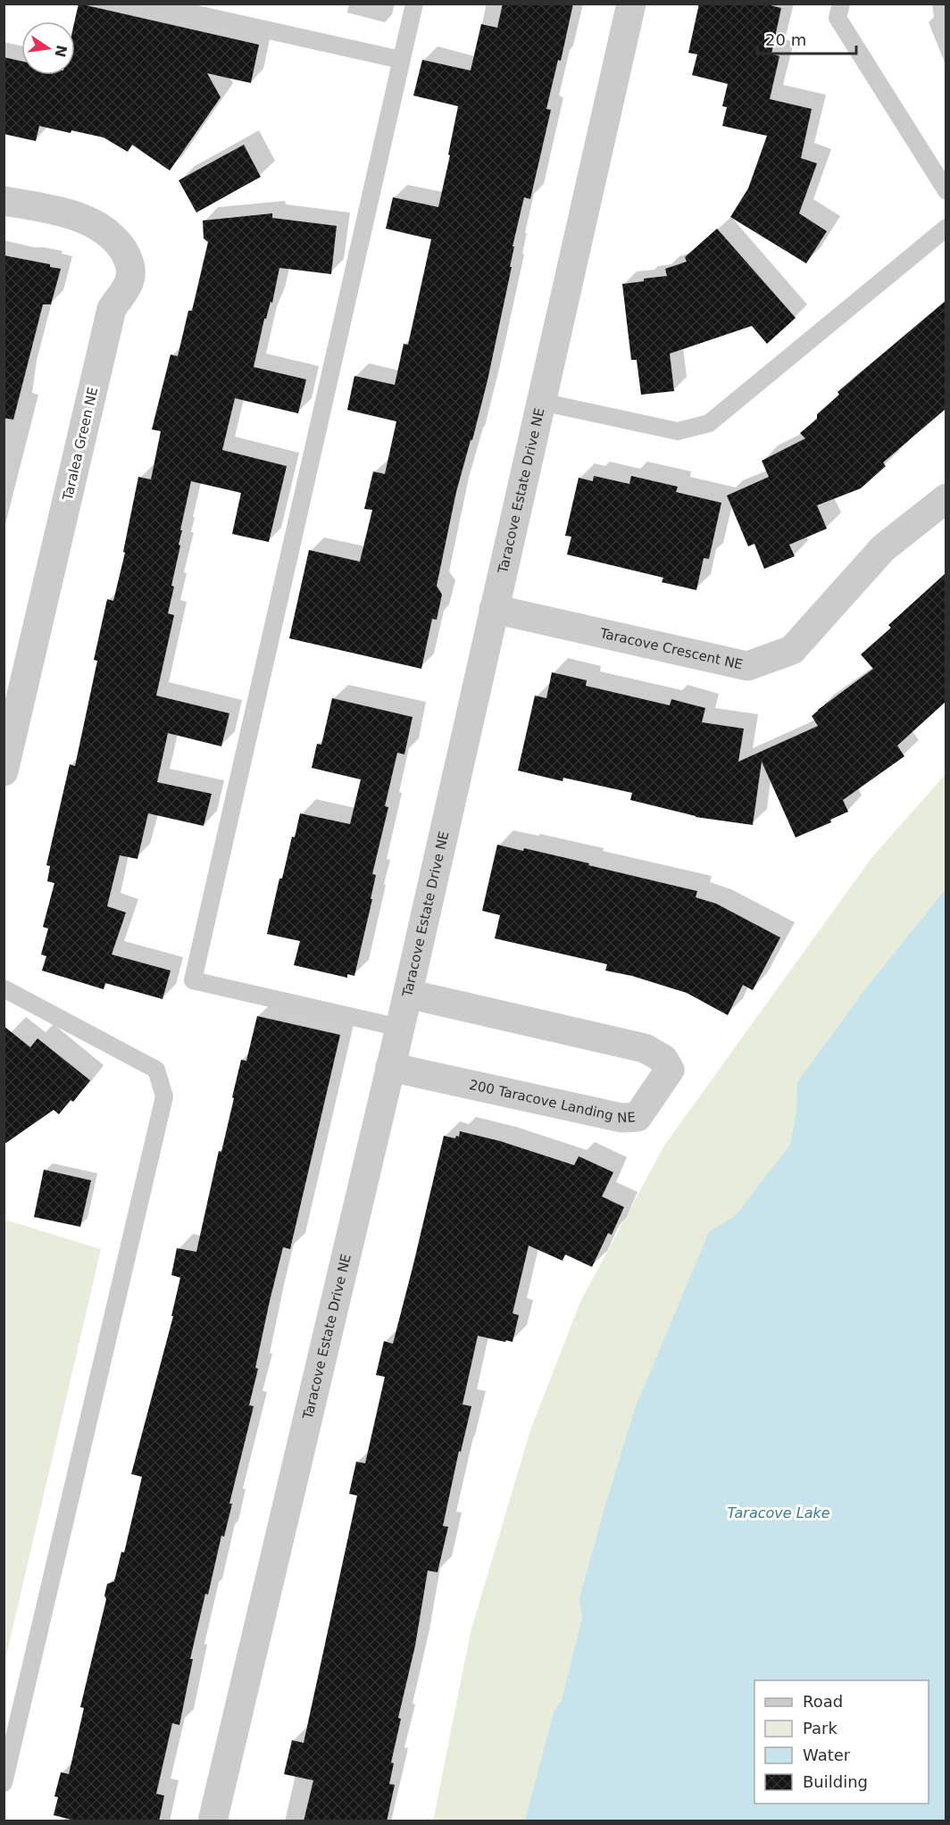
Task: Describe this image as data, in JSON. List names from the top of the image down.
{
  "streets": {
    "street": [
      "Taralea Green NE",
      "Taracove Estate Drive NE",
      "Taracove Crescent NE",
      "200 Taracove Landing NE"
    ]
  },
  "crossings": [
    ["Taracove Estate Drive NE", "Taracove Crescent NE"],
    ["Taracove Estate Drive NE", "200 Taracove Landing NE"]
  ],
  "water": ["Taracove Lake"],
  "legend": [
    "Road",
    "Park",
    "Water",
    "Building"
  ],
  "scale_bar": "20 m",
  "north": "right"
}
